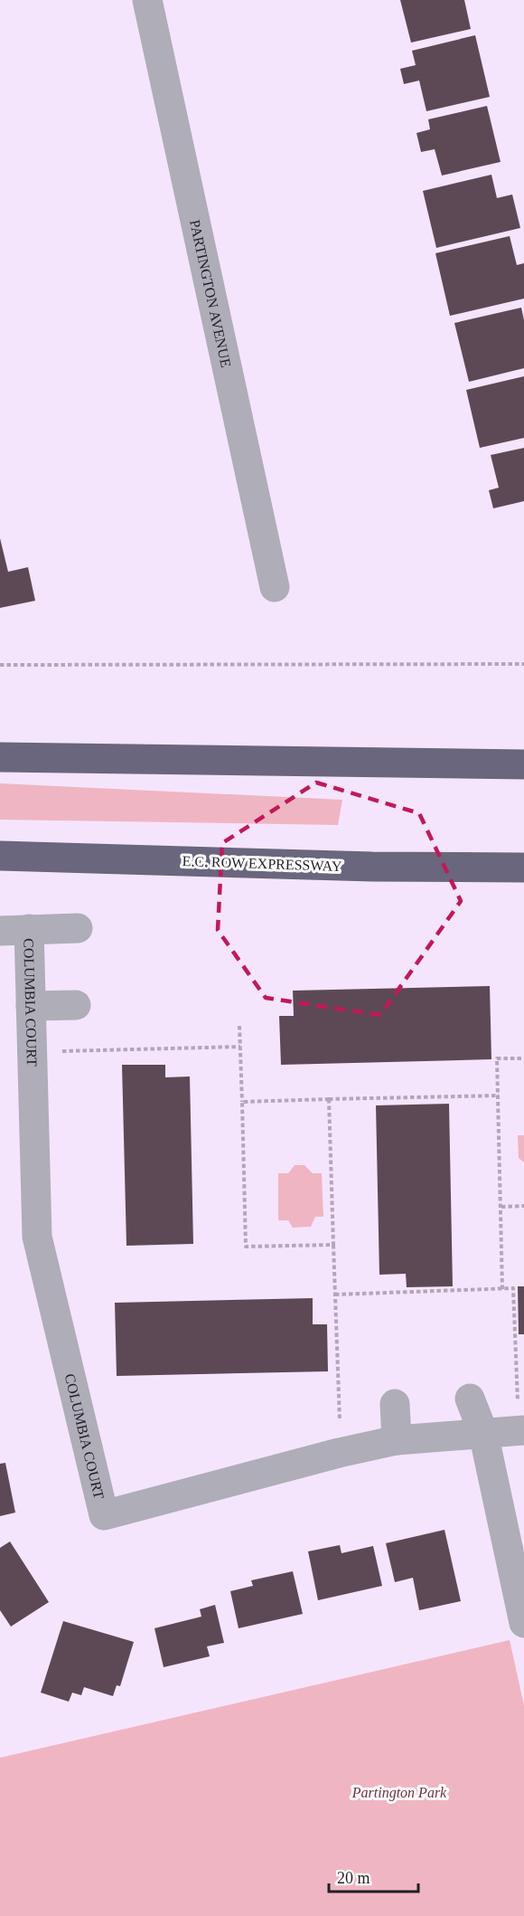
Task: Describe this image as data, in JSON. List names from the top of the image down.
{
  "streets": {
    "highway": ["E.C. ROW EXPRESSWAY"],
    "street": ["PARTINGTON AVENUE", "COLUMBIA COURT"]
  },
  "parks": ["Partington Park"],
  "scale_bar": "20 m"
}
